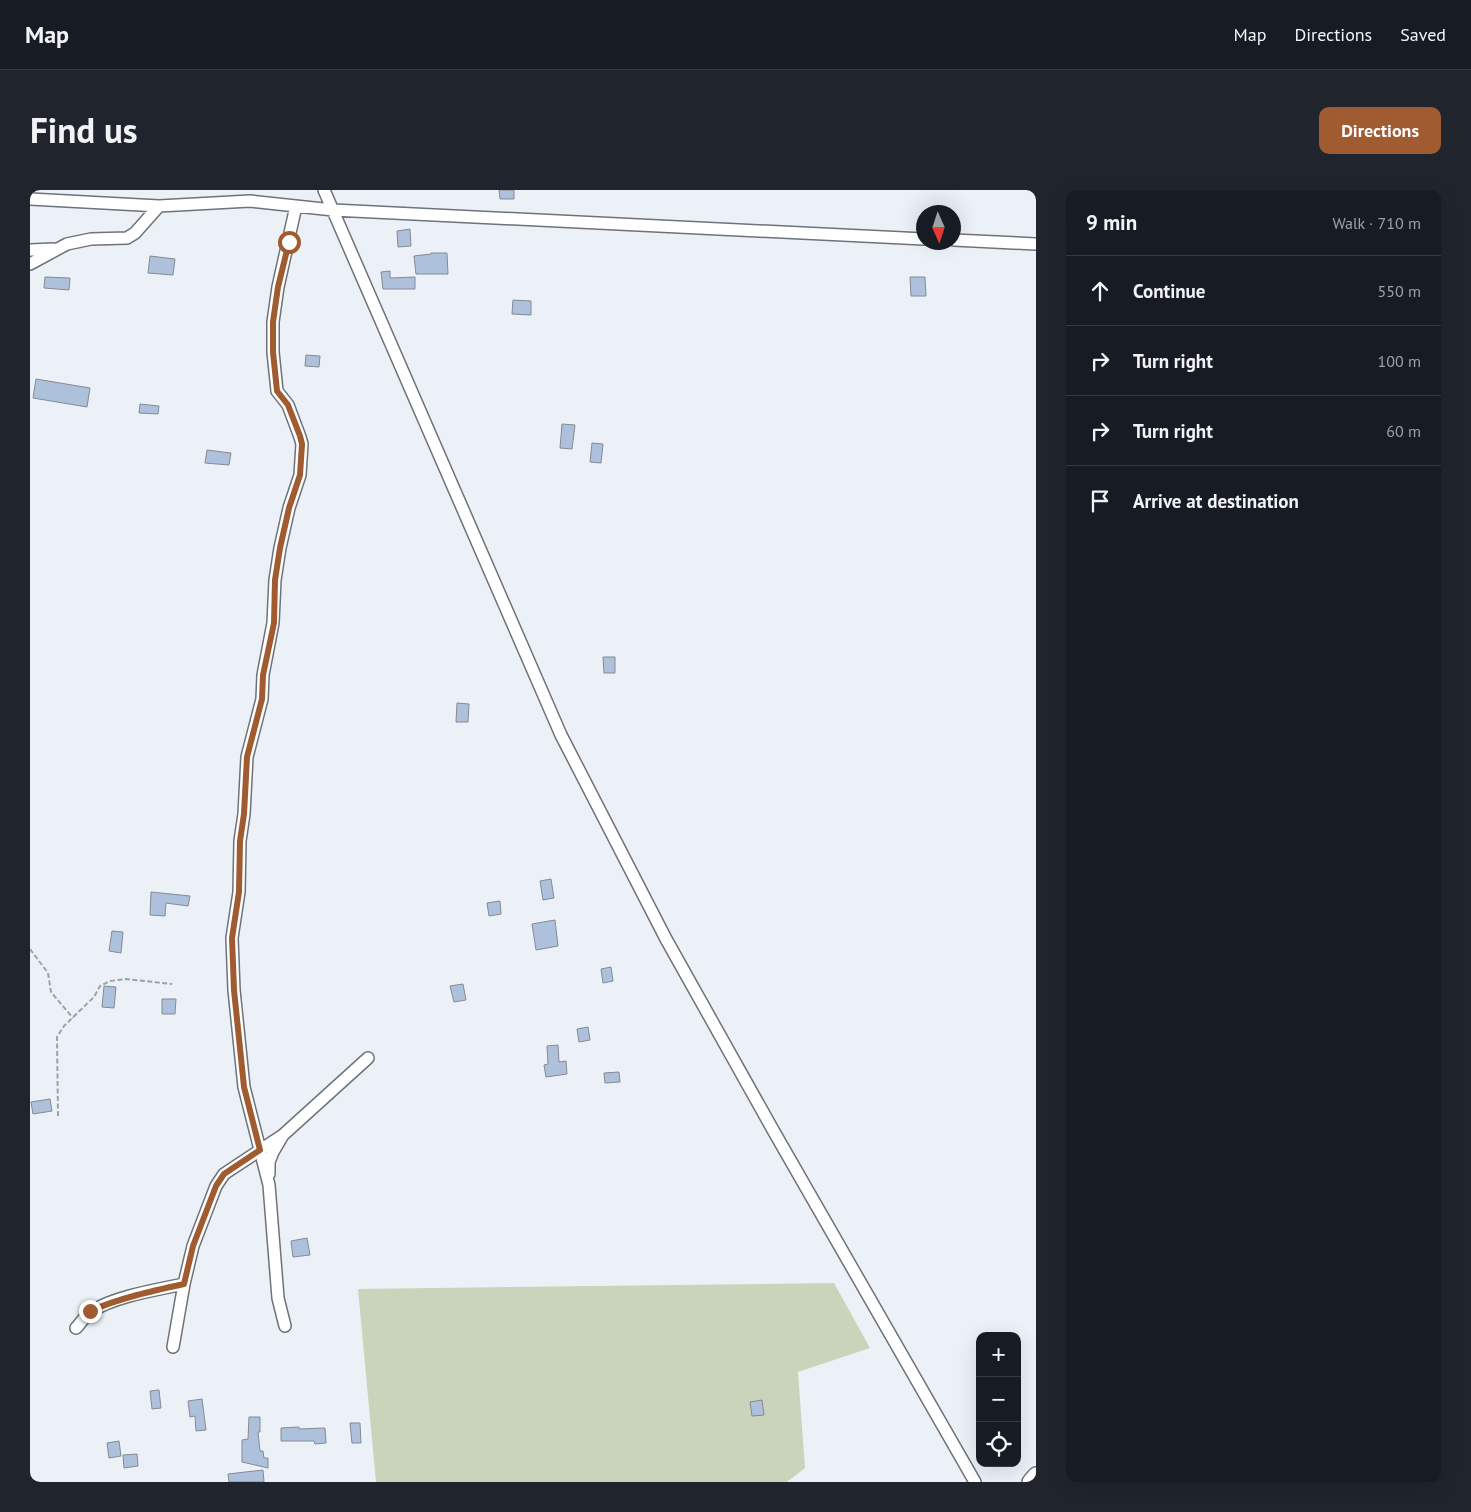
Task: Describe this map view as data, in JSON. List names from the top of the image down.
{
  "north": "bottom",
  "page": {
    "header": "Map",
    "nav": ["Map", "Directions", "Saved"],
    "title": "Find us",
    "buttons": "Directions",
    "heading": ["9 min", "Walk · 710 m"],
    "list": [
      ["Continue", "550 m"],
      ["Turn right", "100 m"],
      ["Turn right", "60 m"],
      "Arrive at destination"
    ],
    "map_buttons": ["+", "−"]
  }
}
